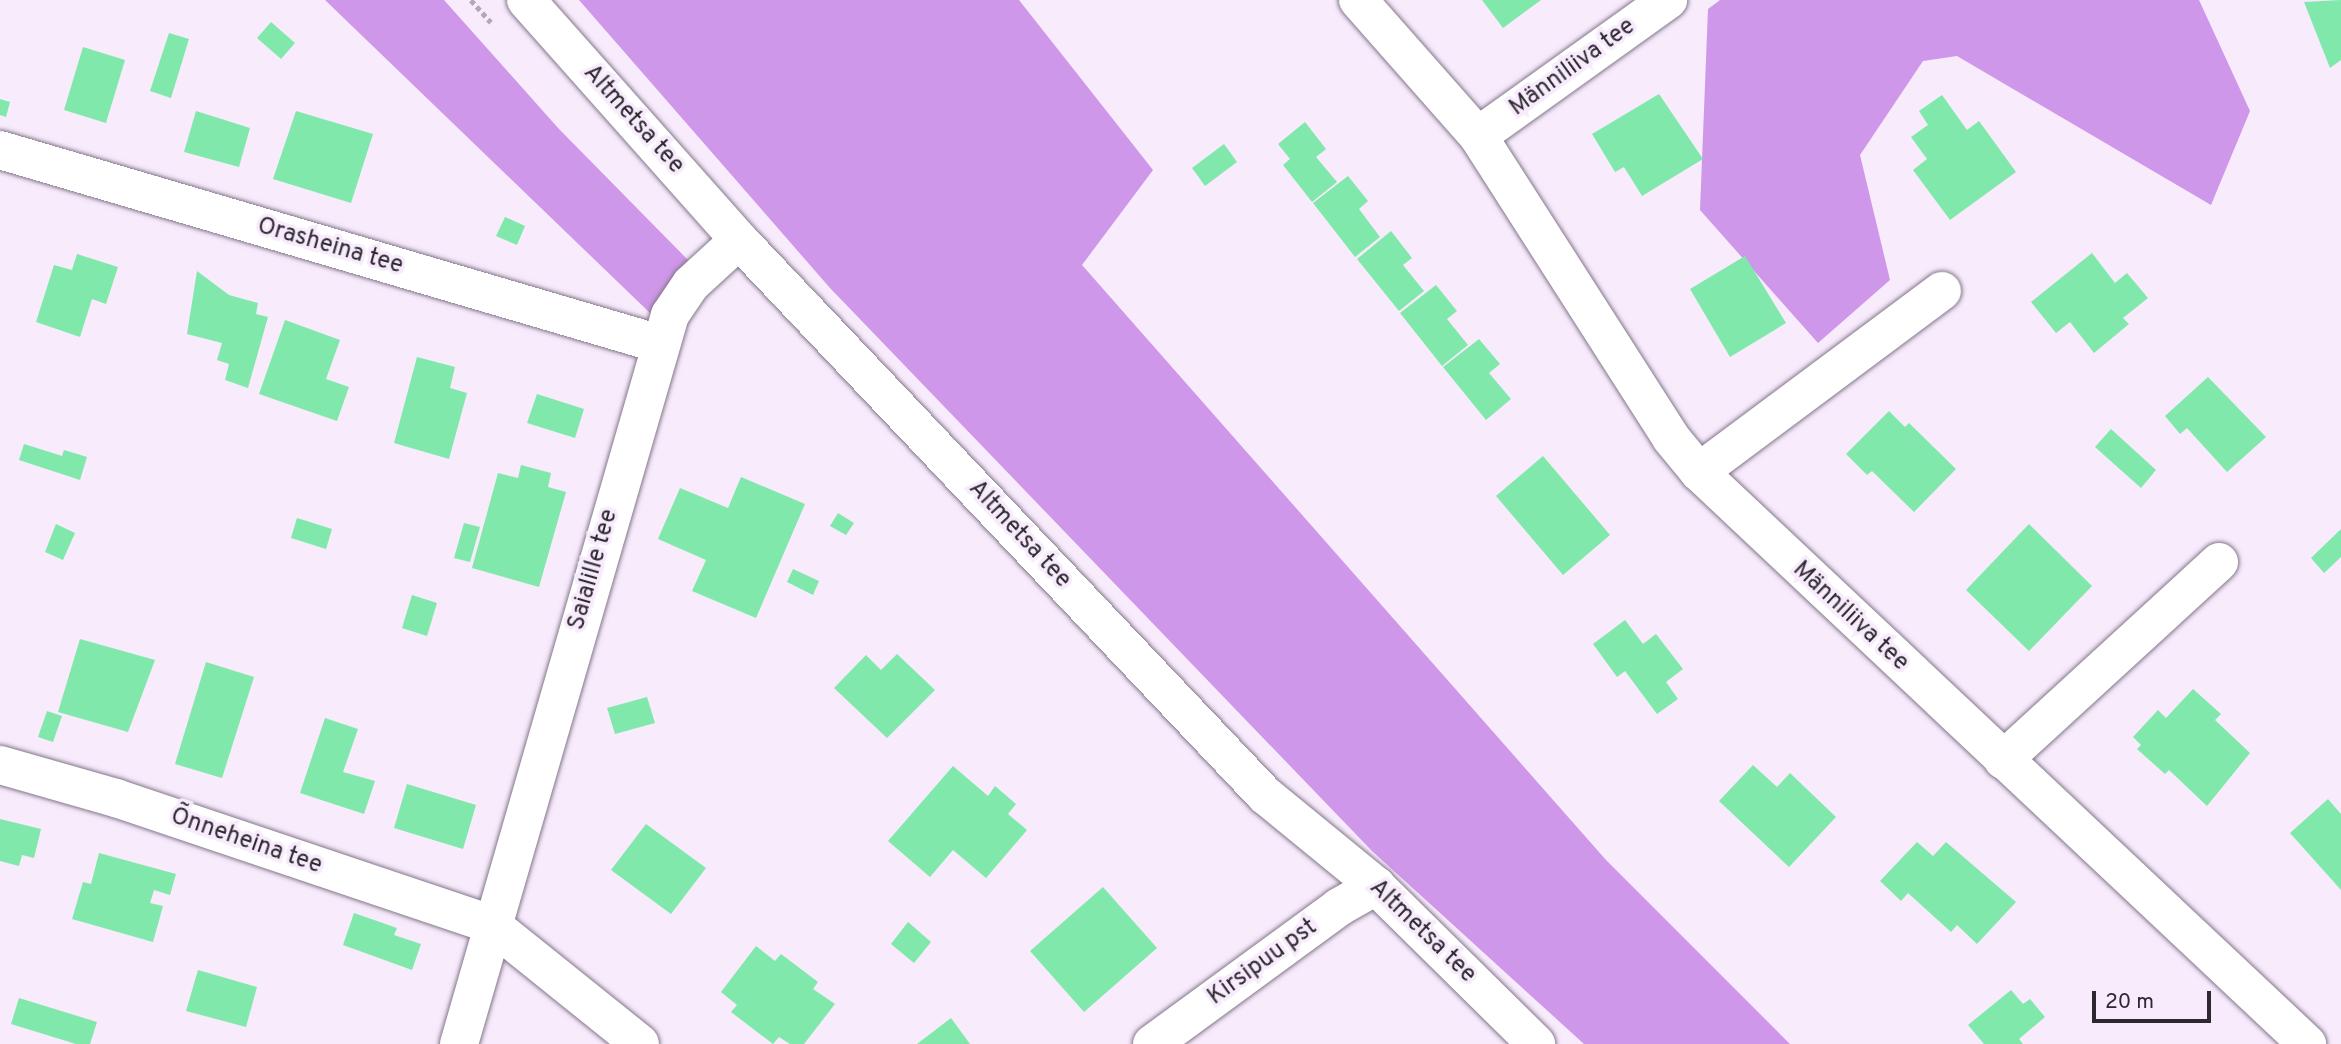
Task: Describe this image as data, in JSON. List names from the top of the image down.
{
  "streets": {
    "street": [
      "Männiliiva tee",
      "Altmetsa tee",
      "Orasheina tee",
      "Saialille tee",
      "Õnneheina tee",
      "Kirsipuu pst"
    ]
  },
  "crossings": [
    ["Altmetsa tee", "Saialille tee"],
    ["Altmetsa tee", "Kirsipuu pst"],
    ["Orasheina tee", "Saialille tee"],
    ["Saialille tee", "Õnneheina tee"]
  ],
  "scale_bar": "20 m"
}
